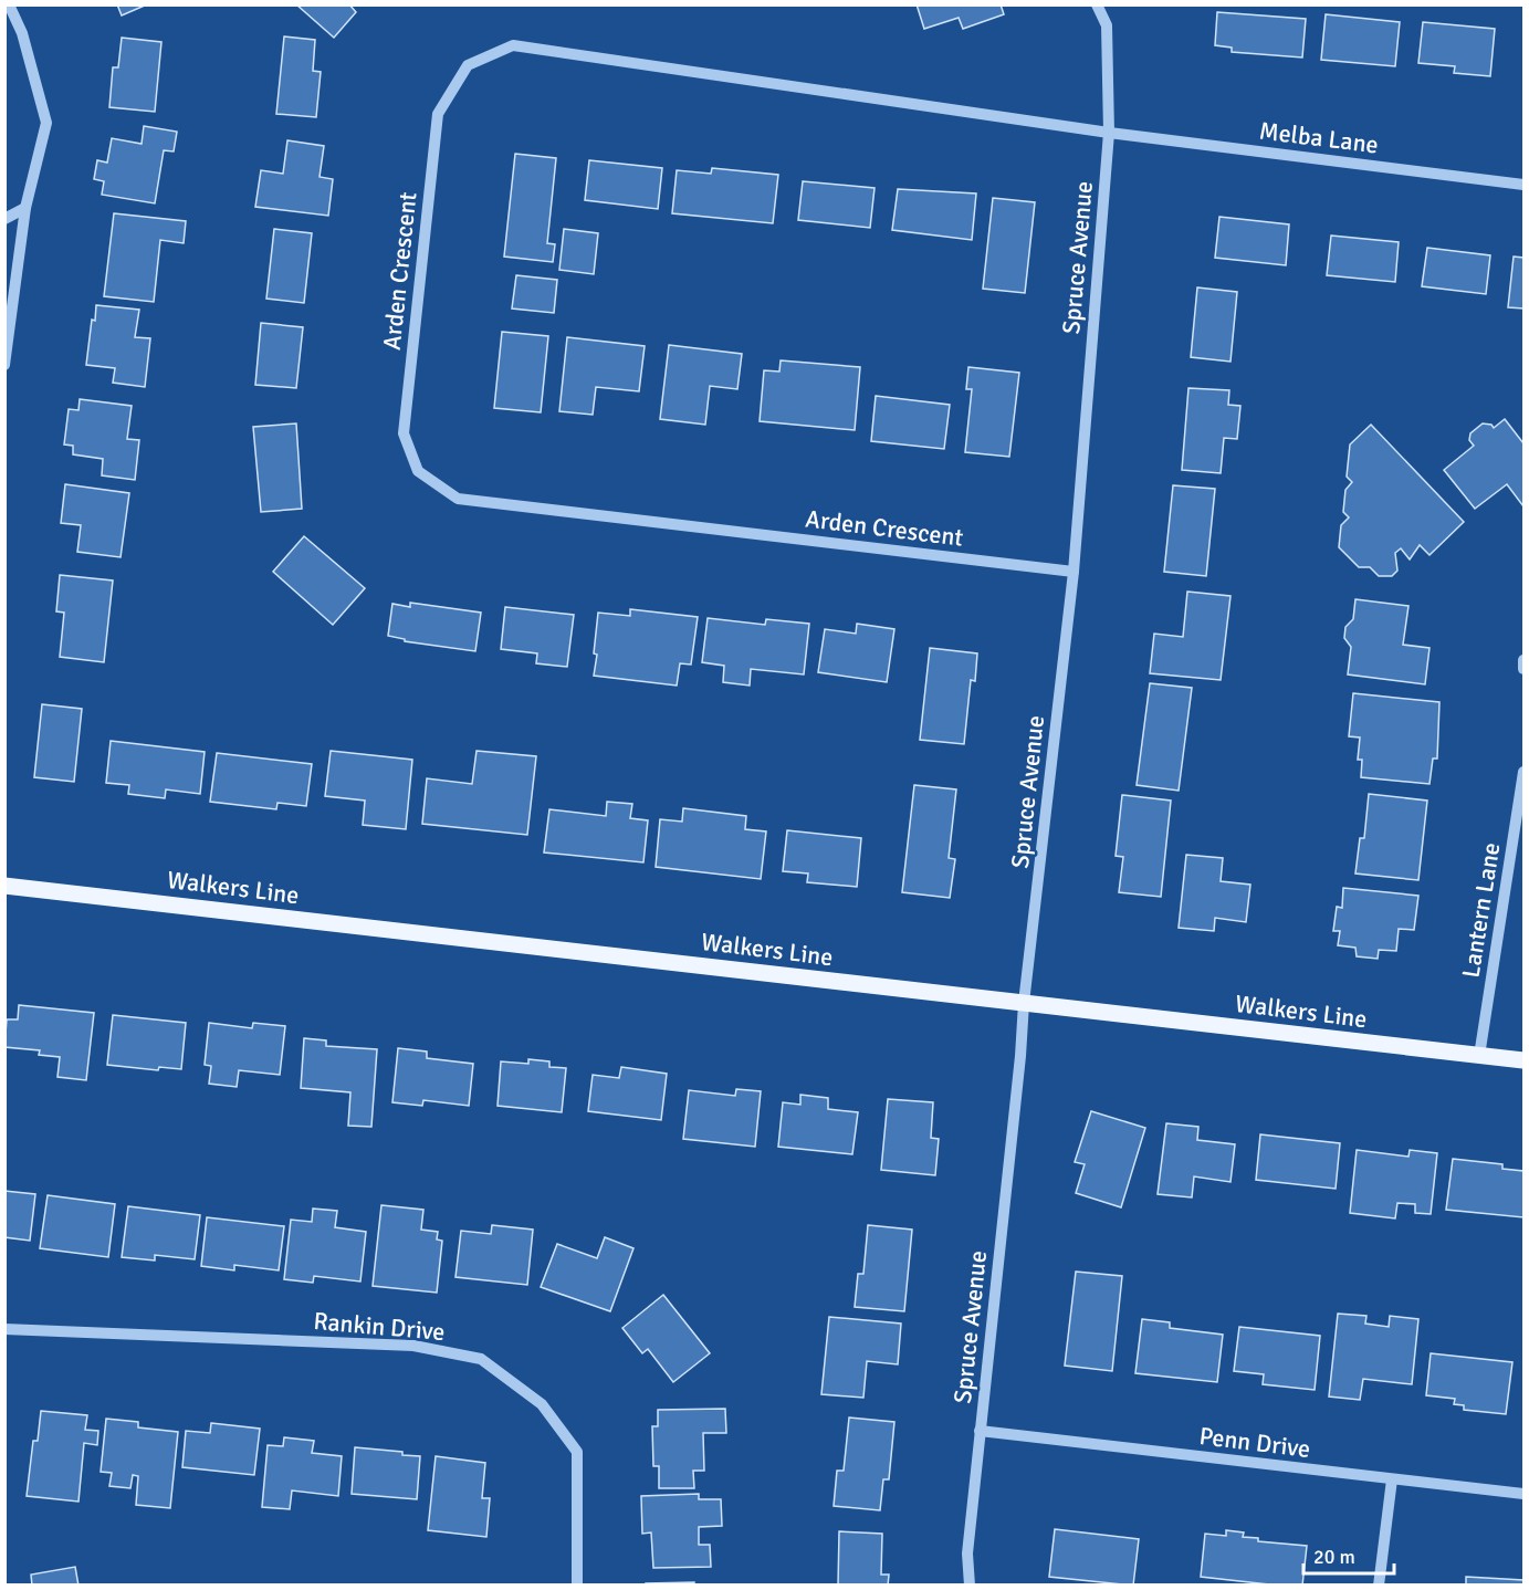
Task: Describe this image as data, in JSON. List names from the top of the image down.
{
  "streets": {
    "main road": ["Walkers Line"],
    "street": [
      "Melba Lane",
      "Spruce Avenue",
      "Arden Crescent",
      "Lantern Lane",
      "Rankin Drive",
      "Penn Drive"
    ]
  },
  "crossings": [
    ["Melba Lane", "Spruce Avenue"],
    ["Melba Lane", "Arden Crescent"],
    ["Spruce Avenue", "Arden Crescent"],
    ["Spruce Avenue", "Walkers Line"],
    ["Spruce Avenue", "Penn Drive"],
    ["Walkers Line", "Lantern Lane"]
  ],
  "scale_bar": "20 m"
}
